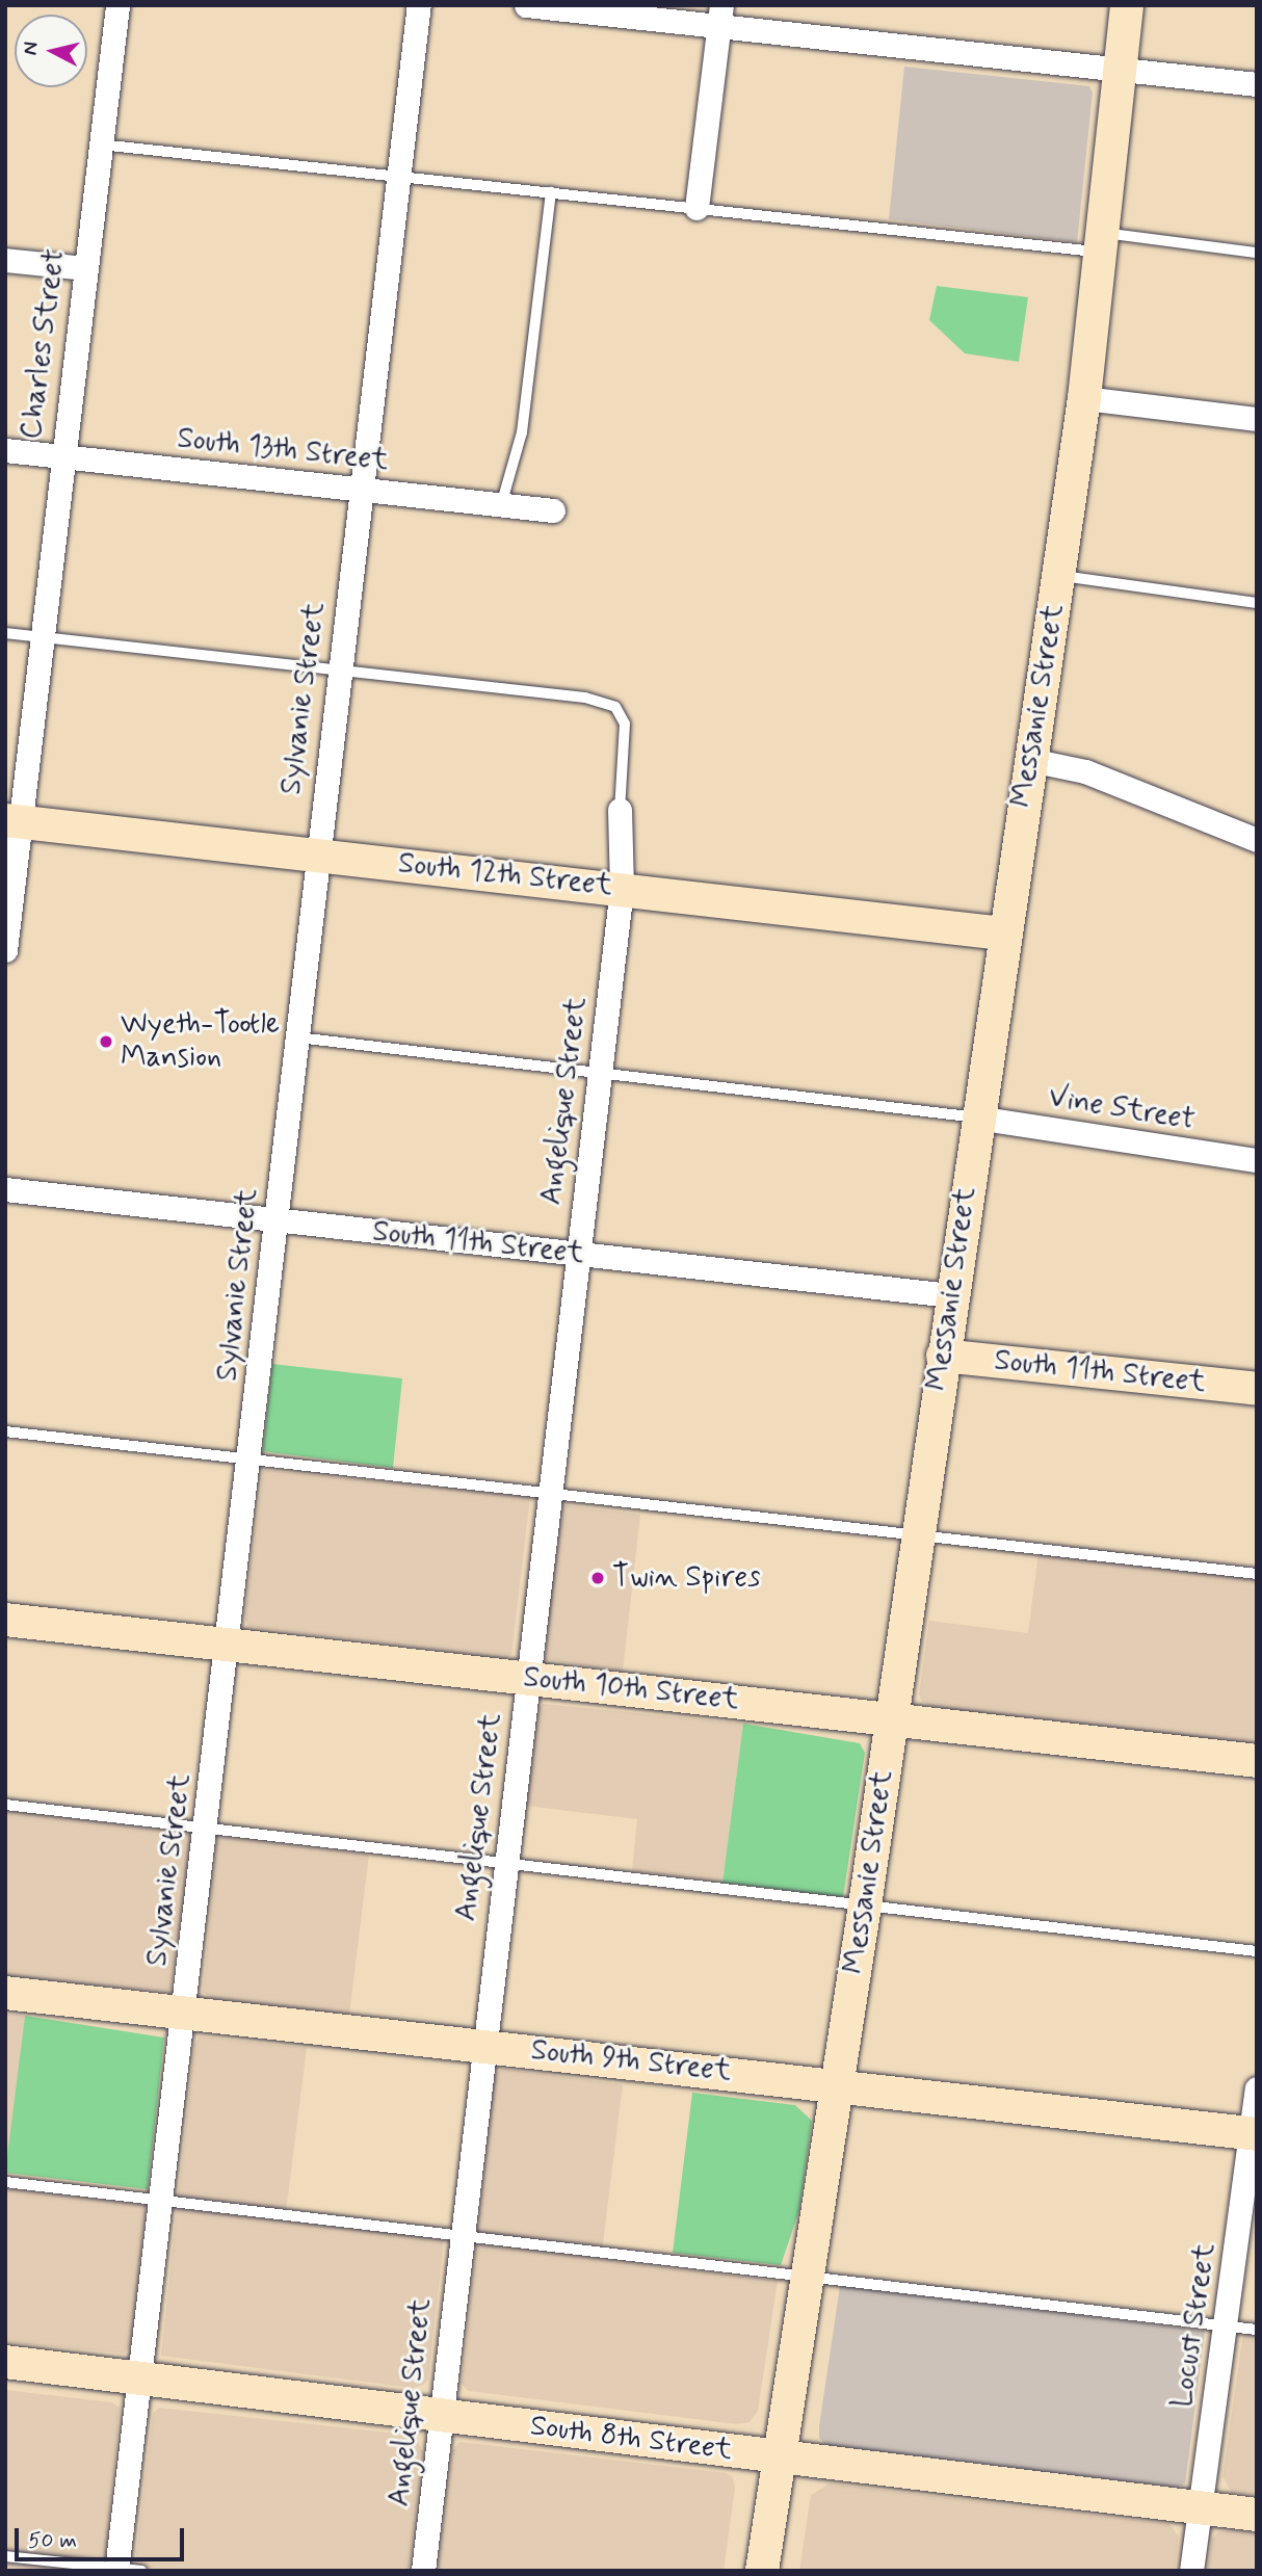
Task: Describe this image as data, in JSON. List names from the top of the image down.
{
  "streets": {
    "street": [
      "Charles Street",
      "South 13th Street",
      "Sylvanie Street",
      "Messanie Street",
      "South 12th Street",
      "Angelique Street",
      "Vine Street",
      "South 11th Street",
      "South 10th Street",
      "South 9th Street",
      "Locust Street",
      "South 8th Street"
    ]
  },
  "crossings": [
    ["Charles Street", "South 13th Street"],
    ["Charles Street", "South 12th Street"],
    ["South 13th Street", "Sylvanie Street"],
    ["Sylvanie Street", "South 12th Street"],
    ["Sylvanie Street", "South 11th Street"],
    ["Sylvanie Street", "South 10th Street"],
    ["Sylvanie Street", "South 9th Street"],
    ["Sylvanie Street", "South 8th Street"],
    ["Messanie Street", "South 12th Street"],
    ["Messanie Street", "Vine Street"],
    ["Messanie Street", "South 11th Street"],
    ["Messanie Street", "South 10th Street"],
    ["Messanie Street", "South 9th Street"],
    ["Messanie Street", "South 8th Street"],
    ["South 12th Street", "Angelique Street"],
    ["Angelique Street", "South 11th Street"],
    ["Angelique Street", "South 10th Street"],
    ["Angelique Street", "South 9th Street"],
    ["Angelique Street", "South 8th Street"],
    ["South 9th Street", "Locust Street"],
    ["Locust Street", "South 8th Street"]
  ],
  "places": ["Wyeth-Tootle Mansion", "Twin Spires"],
  "scale_bar": "50 m",
  "north": "left"
}
